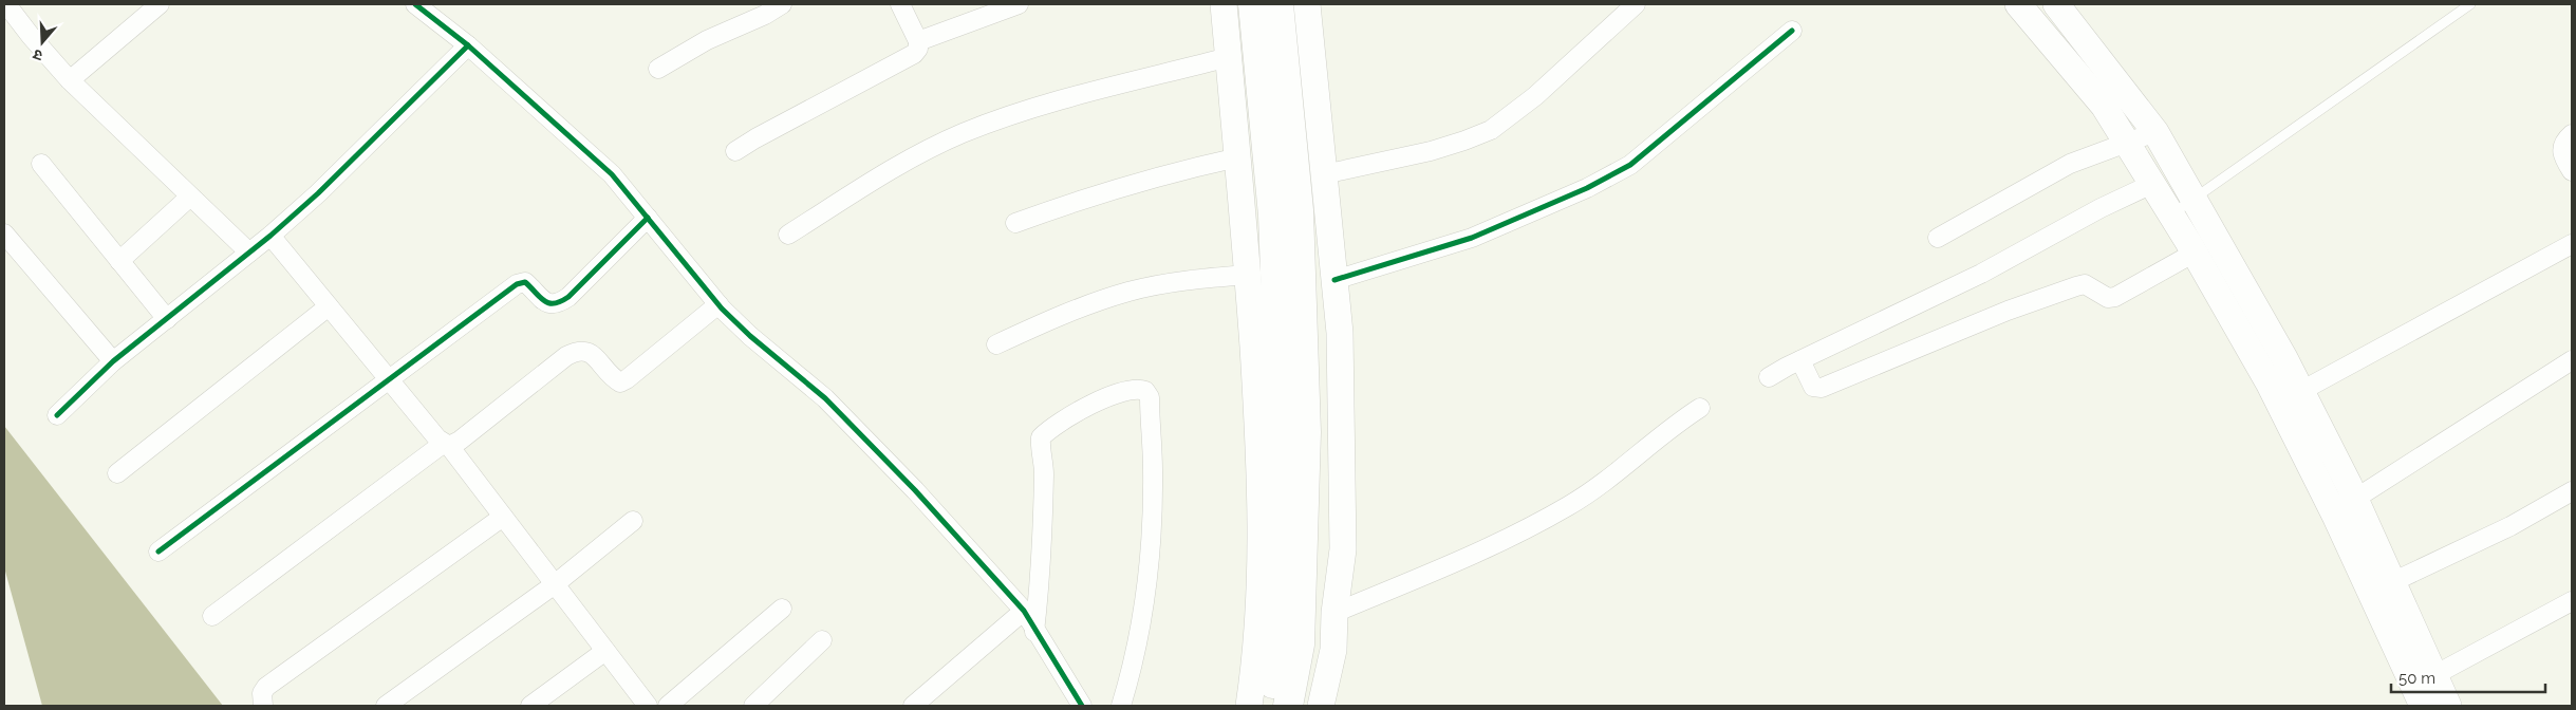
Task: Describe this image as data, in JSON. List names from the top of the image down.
{
  "scale_bar": "50 m",
  "north": "bottom"
}
